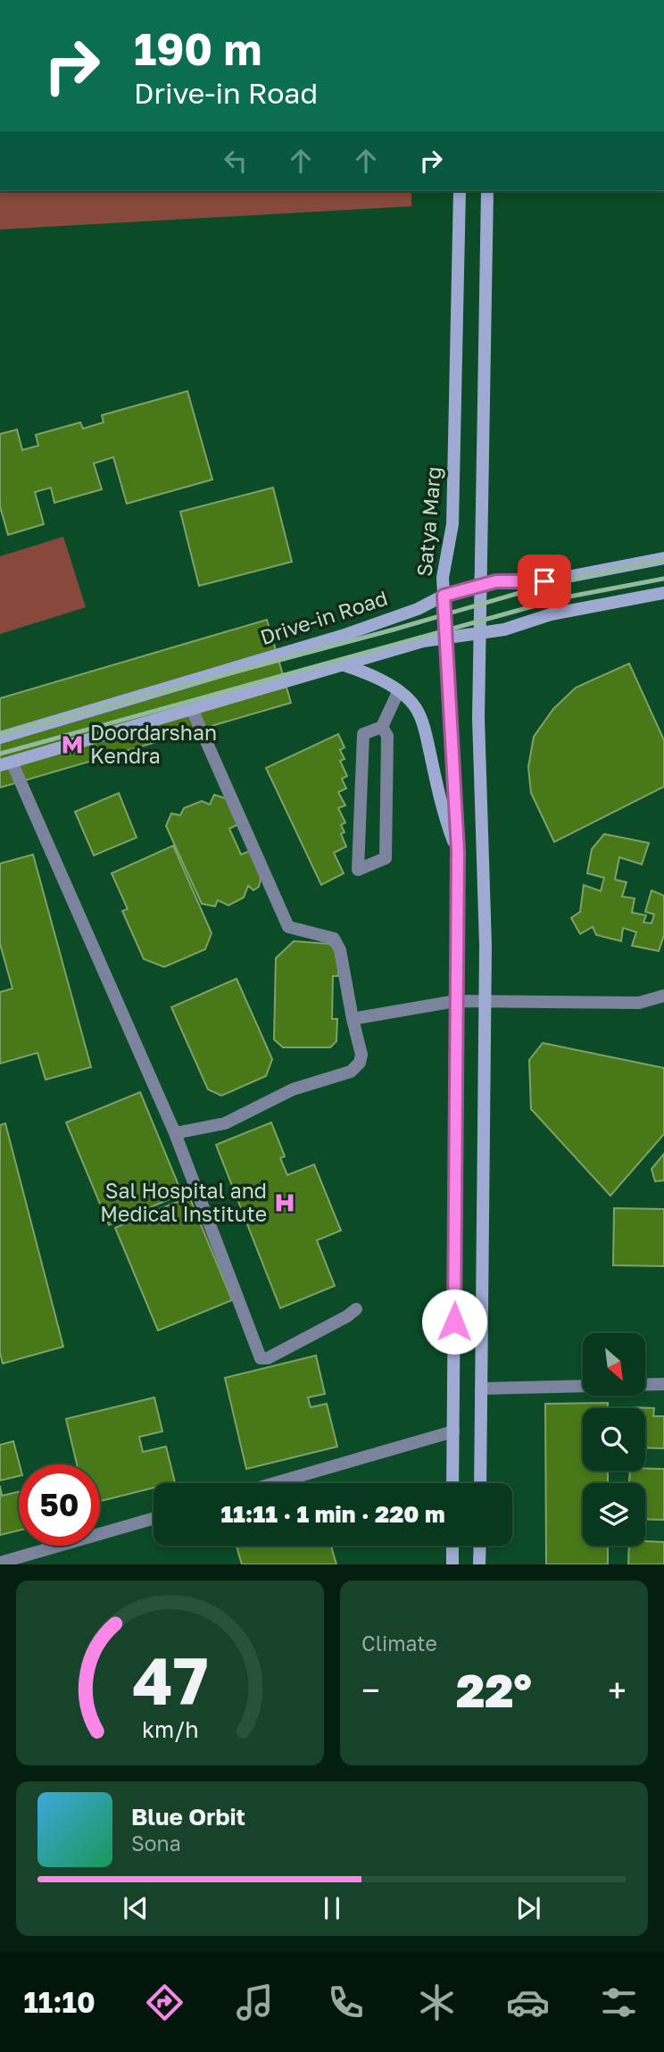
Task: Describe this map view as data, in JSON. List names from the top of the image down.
{
  "streets": {
    "main road": ["Satya Marg", "Drive-in Road"]
  },
  "crossings": [
    ["Satya Marg", "Drive-in Road"]
  ],
  "places": {
    "metro station": ["Doordarshan Kendra"],
    "hospital": ["Sal Hospital and Medical Institute"]
  },
  "north": "bottom right",
  "page": {
    "turn": ["190 m", "Drive-in Road"],
    "limit": "50",
    "trip": "11:11 · 1 min · 220 m",
    "tile": "Climate",
    "heat": ["−", "22°", "+"],
    "song": ["Blue Orbit", "Sona"],
    "tabs": "11:10",
    "gauge": ["47", "km/h"]
  }
}
